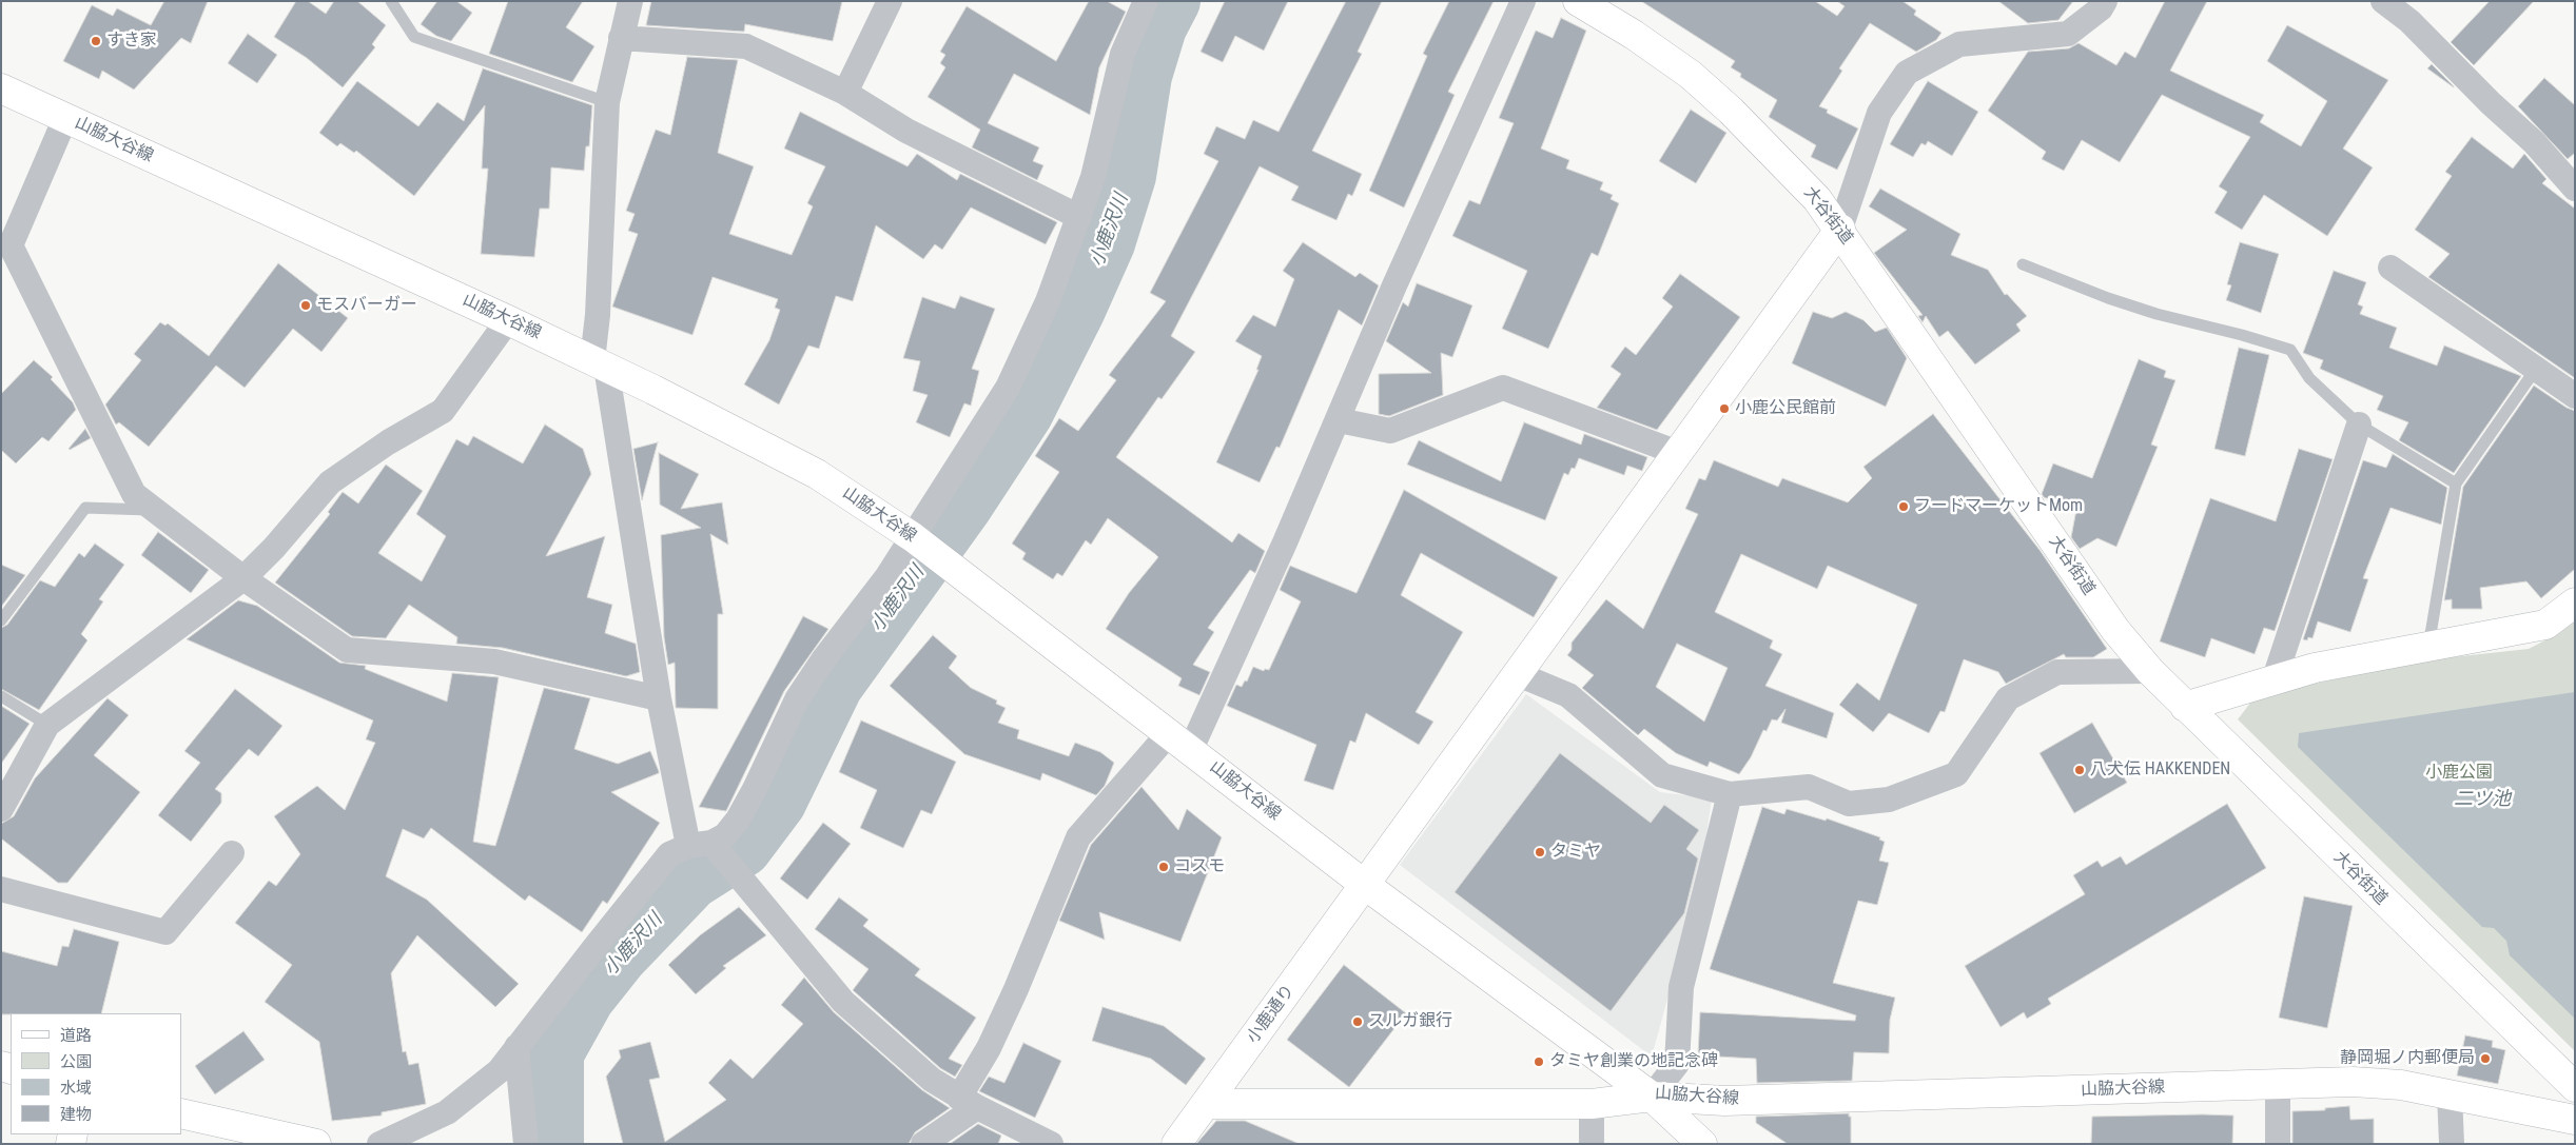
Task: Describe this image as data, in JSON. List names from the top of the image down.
{
  "streets": {
    "street": ["山脇大谷線", "大谷街道", "小鹿通り"]
  },
  "crossings": [
    ["山脇大谷線", "小鹿通り"],
    ["大谷街道", "小鹿通り"]
  ],
  "water": ["小鹿沢川", "二ツ池"],
  "parks": ["小鹿公園"],
  "places": [
    "すき家",
    "モスバーガー",
    "小鹿公民館前",
    "フードマーケットMom",
    "八犬伝 HAKKENDEN",
    "タミヤ",
    "コスモ",
    "スルガ銀行",
    "静岡堀ノ内郵便局",
    "タミヤ創業の地記念碑"
  ],
  "legend": [
    "道路",
    "公園",
    "水域",
    "建物"
  ]
}
